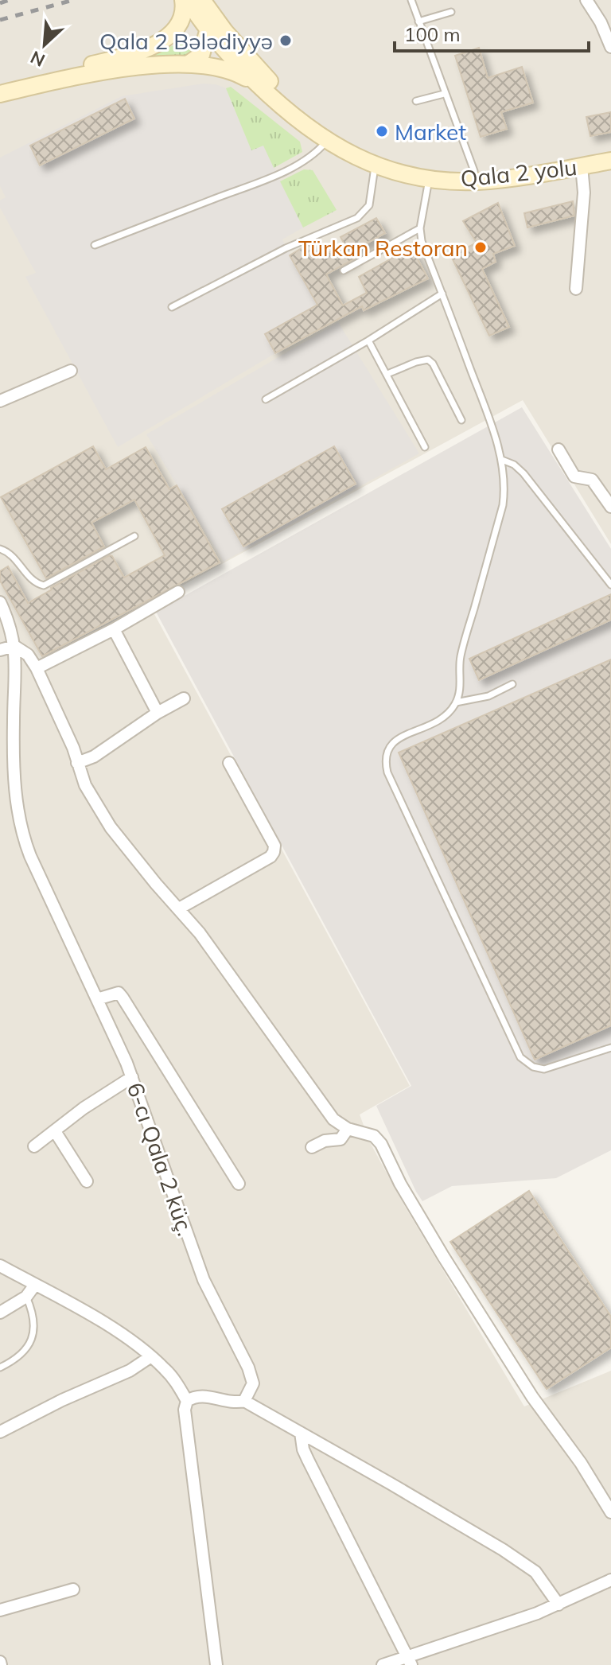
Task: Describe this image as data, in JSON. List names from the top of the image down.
{
  "streets": {
    "main road": ["Qala 2 yolu"],
    "street": ["6-cı Qala 2 küç."]
  },
  "places": ["Qala 2 Bələdiyyə", "Market", "Türkan Restoran"],
  "scale_bar": "100 m",
  "north": "bottom left"
}
